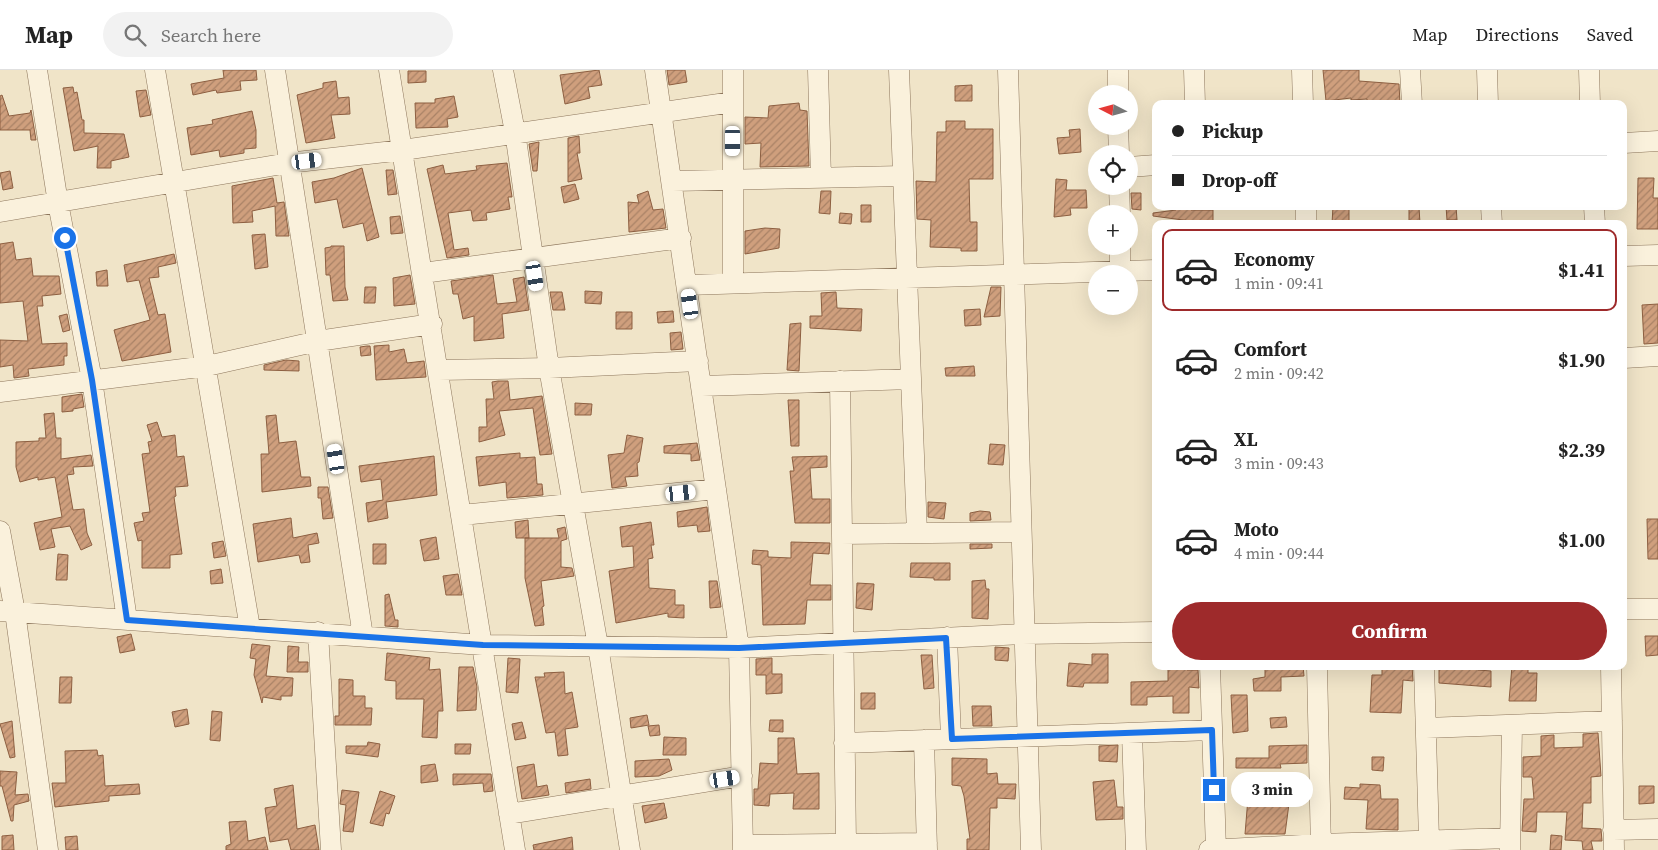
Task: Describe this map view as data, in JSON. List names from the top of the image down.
{
  "north": "left",
  "page": {
    "header": "Map",
    "search": "Search here",
    "nav": ["Map", "Directions", "Saved"],
    "map_buttons": ["+", "−"],
    "banner": ["Pickup", "Drop-off"],
    "list": [
      {
        "name": "Economy",
        "note": "1 min · 09:41",
        "value": "$1.41"
      },
      {
        "name": "Comfort",
        "note": "2 min · 09:42",
        "value": "$1.90"
      },
      {
        "name": "XL",
        "note": "3 min · 09:43",
        "value": "$2.39"
      },
      {
        "name": "Moto",
        "note": "4 min · 09:44",
        "value": "$1.00"
      }
    ],
    "buttons": "Confirm",
    "bubble": "3 min"
  }
}
